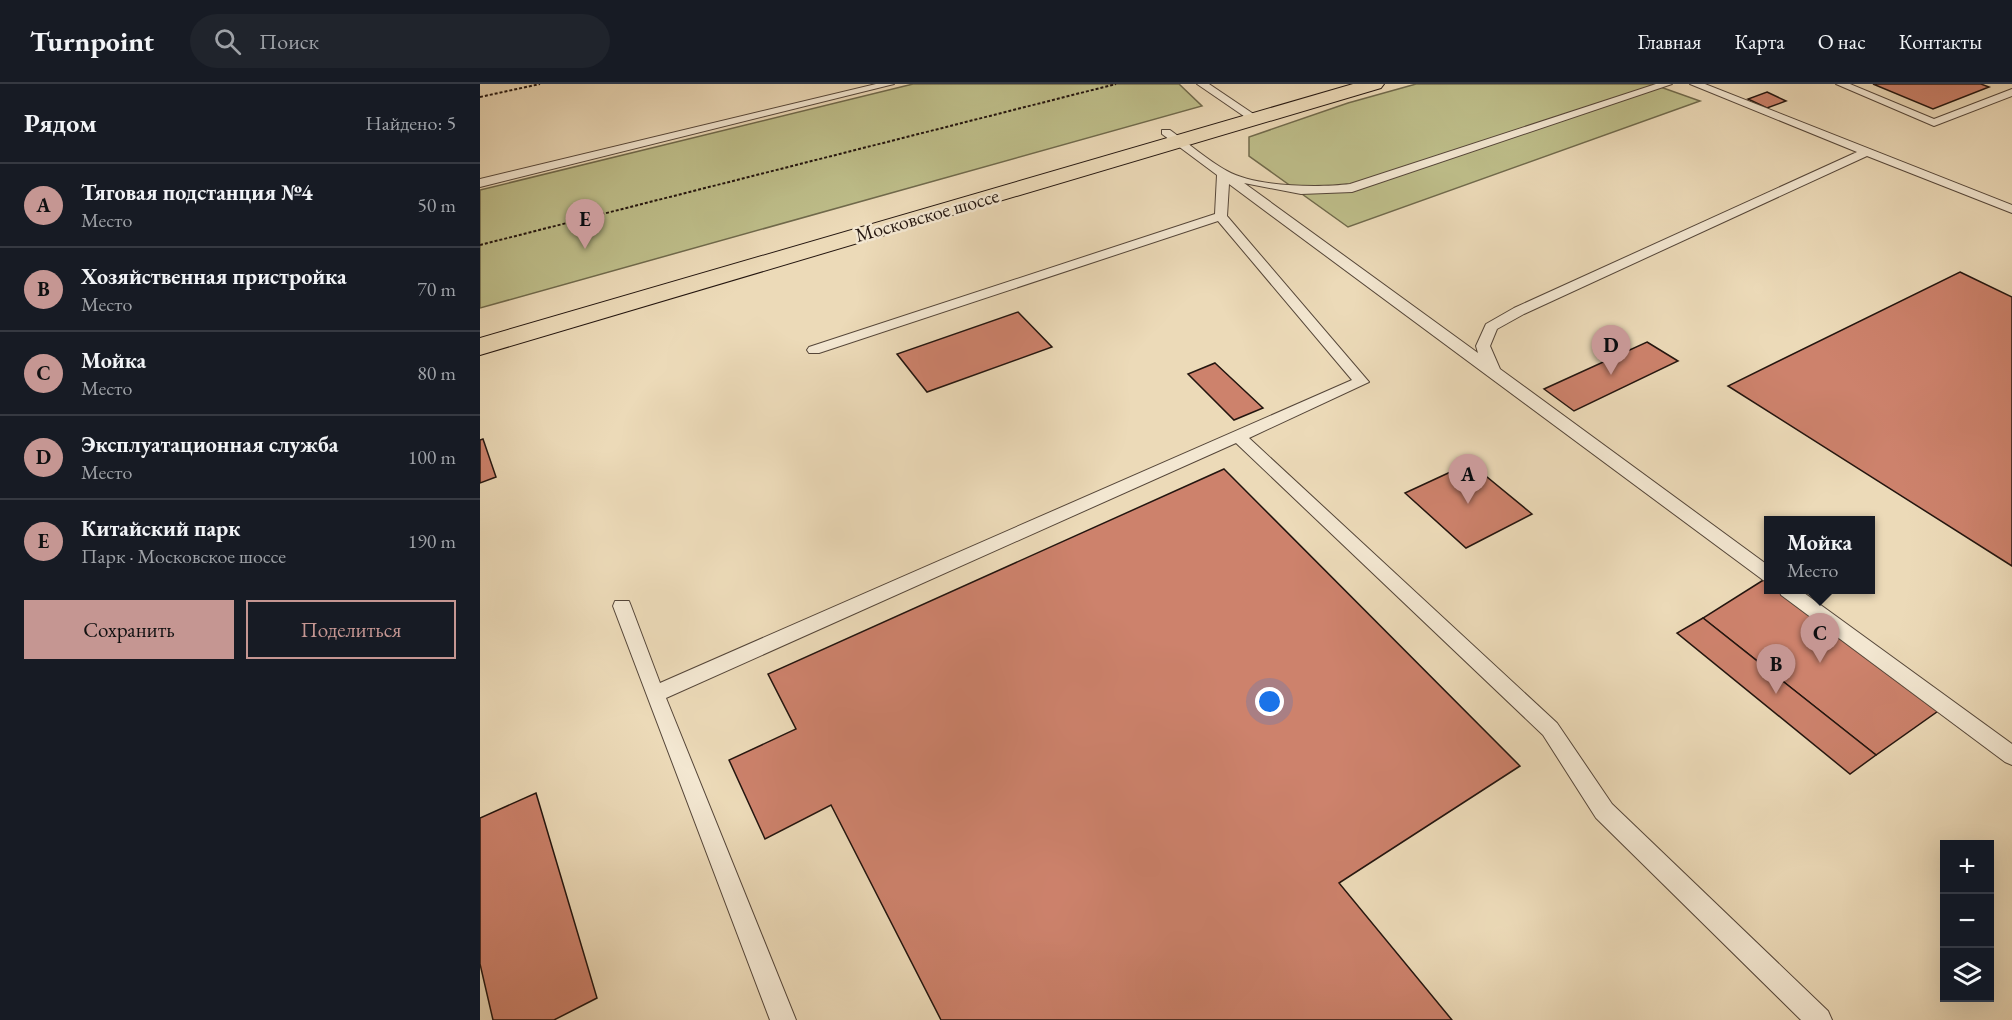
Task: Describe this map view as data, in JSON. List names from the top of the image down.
{
  "streets": {
    "main road": ["Московское шоссе"]
  },
  "page": {
    "header": "Turnpoint",
    "search": "Поиск",
    "nav": [
      "Главная",
      "Карта",
      "О нас",
      "Контакты"
    ],
    "heading": ["Рядом", "Найдено: 5"],
    "list": [
      {
        "mark": "A",
        "name": "Тяговая подстанция №4",
        "note": "Место",
        "value": "50 m"
      },
      {
        "mark": "B",
        "name": "Хозяйственная пристройка",
        "note": "Место",
        "value": "70 m"
      },
      {
        "mark": "C",
        "name": "Мойка",
        "note": "Место",
        "value": "80 m"
      },
      {
        "mark": "D",
        "name": "Эксплуатационная служба",
        "note": "Место",
        "value": "100 m"
      },
      {
        "mark": "E",
        "name": "Китайский парк",
        "note": "Парк · Московское шоссе",
        "value": "190 m"
      }
    ],
    "pins": [
      "E",
      "D",
      "A",
      "C",
      "B"
    ],
    "popup": ["Мойка", "Место"],
    "buttons": ["Сохранить", "Поделиться"],
    "map_buttons": ["+", "−"]
  }
}
